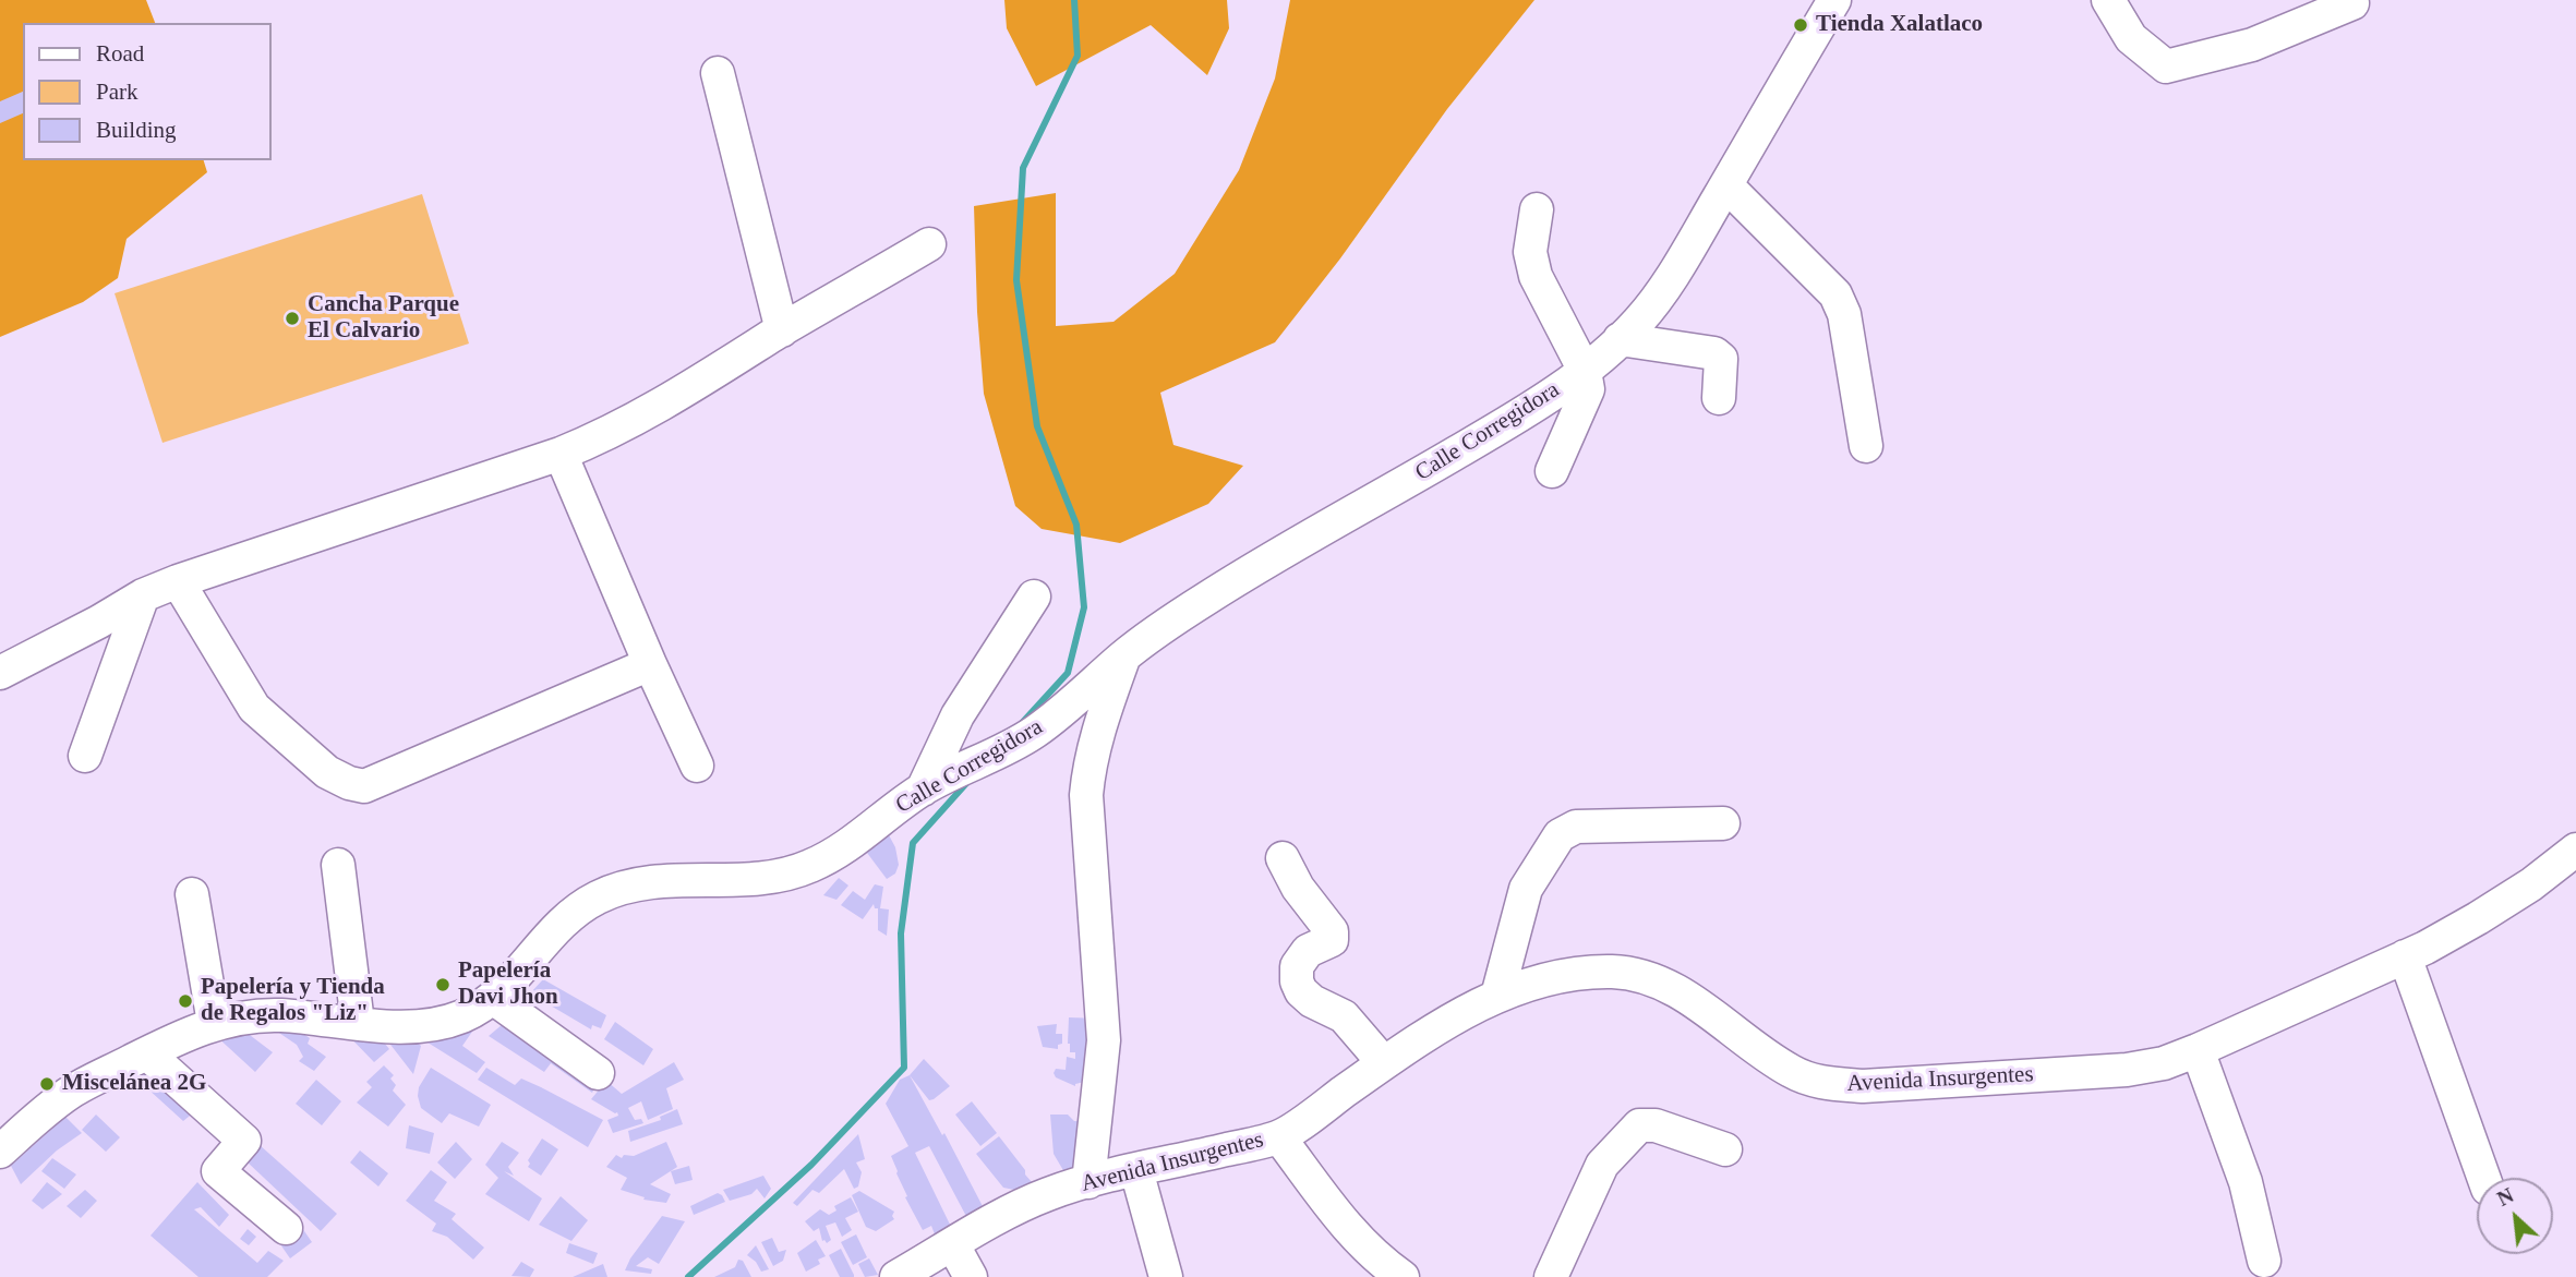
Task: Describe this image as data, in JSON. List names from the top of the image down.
{
  "streets": {
    "street": ["Calle Corregidora", "Avenida Insurgentes"]
  },
  "places": [
    "Tienda Xalatlaco",
    "Cancha Parque El Calvario",
    "Papelería Davi Jhon",
    "Papelería y Tienda de Regalos \"Liz\"",
    "Miscelánea 2G"
  ],
  "legend": ["Road", "Park", "Building"],
  "north": "top left"
}
